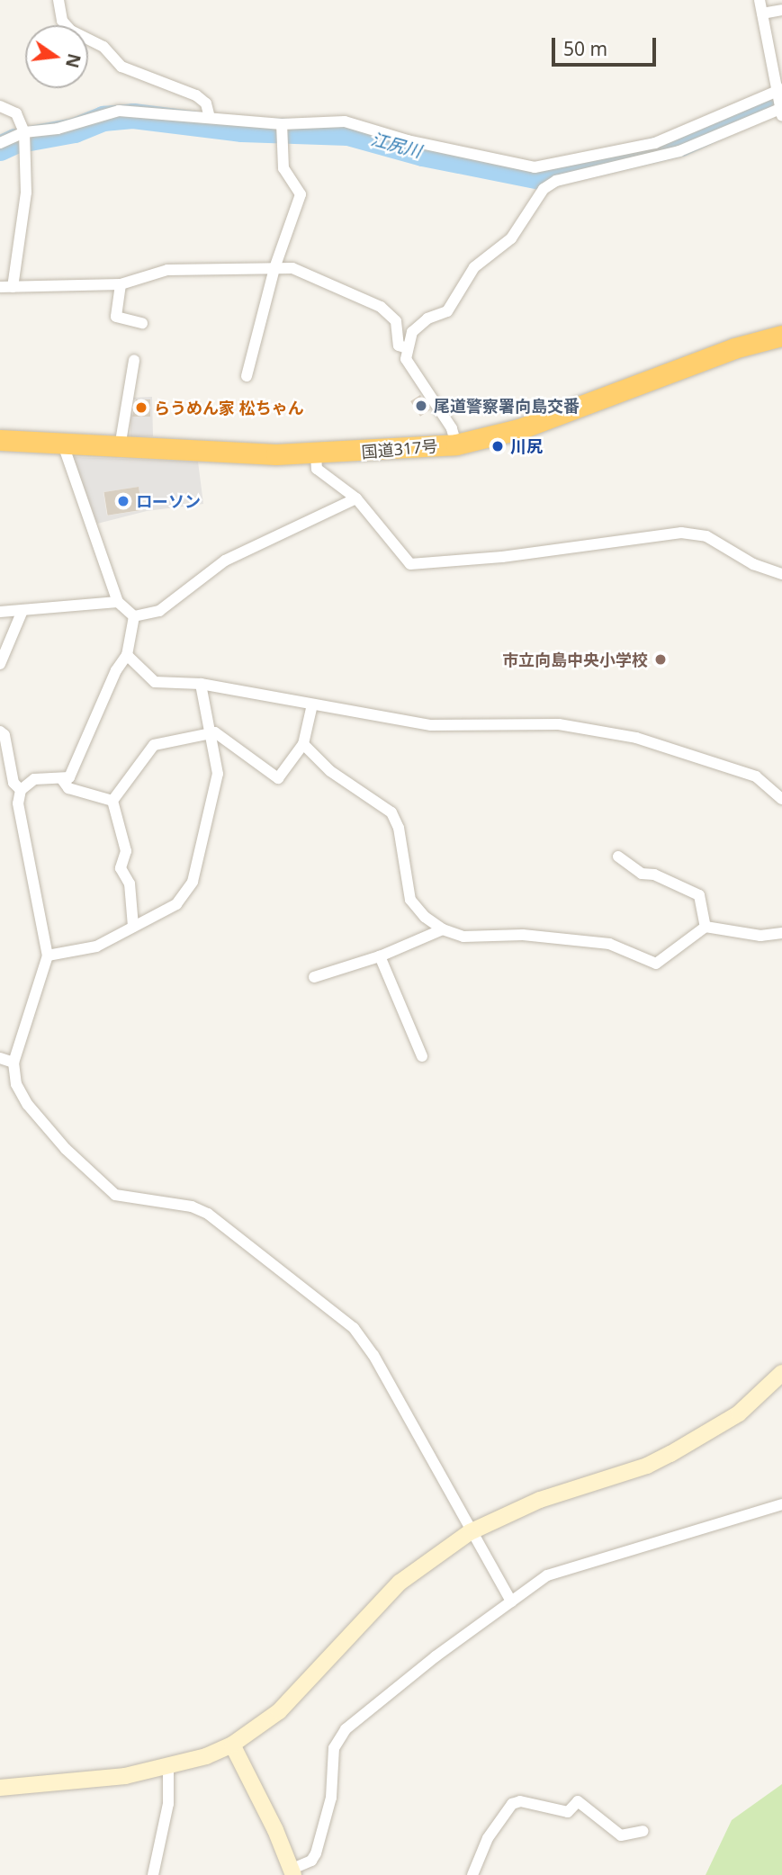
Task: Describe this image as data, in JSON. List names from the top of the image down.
{
  "streets": {
    "highway": ["国道317号"]
  },
  "water": ["江尻川"],
  "places": [
    "尾道警察署向島交番",
    "らうめん家 松ちゃん",
    "川尻",
    "ローソン",
    "市立向島中央小学校"
  ],
  "scale_bar": "50 m",
  "north": "right"
}
